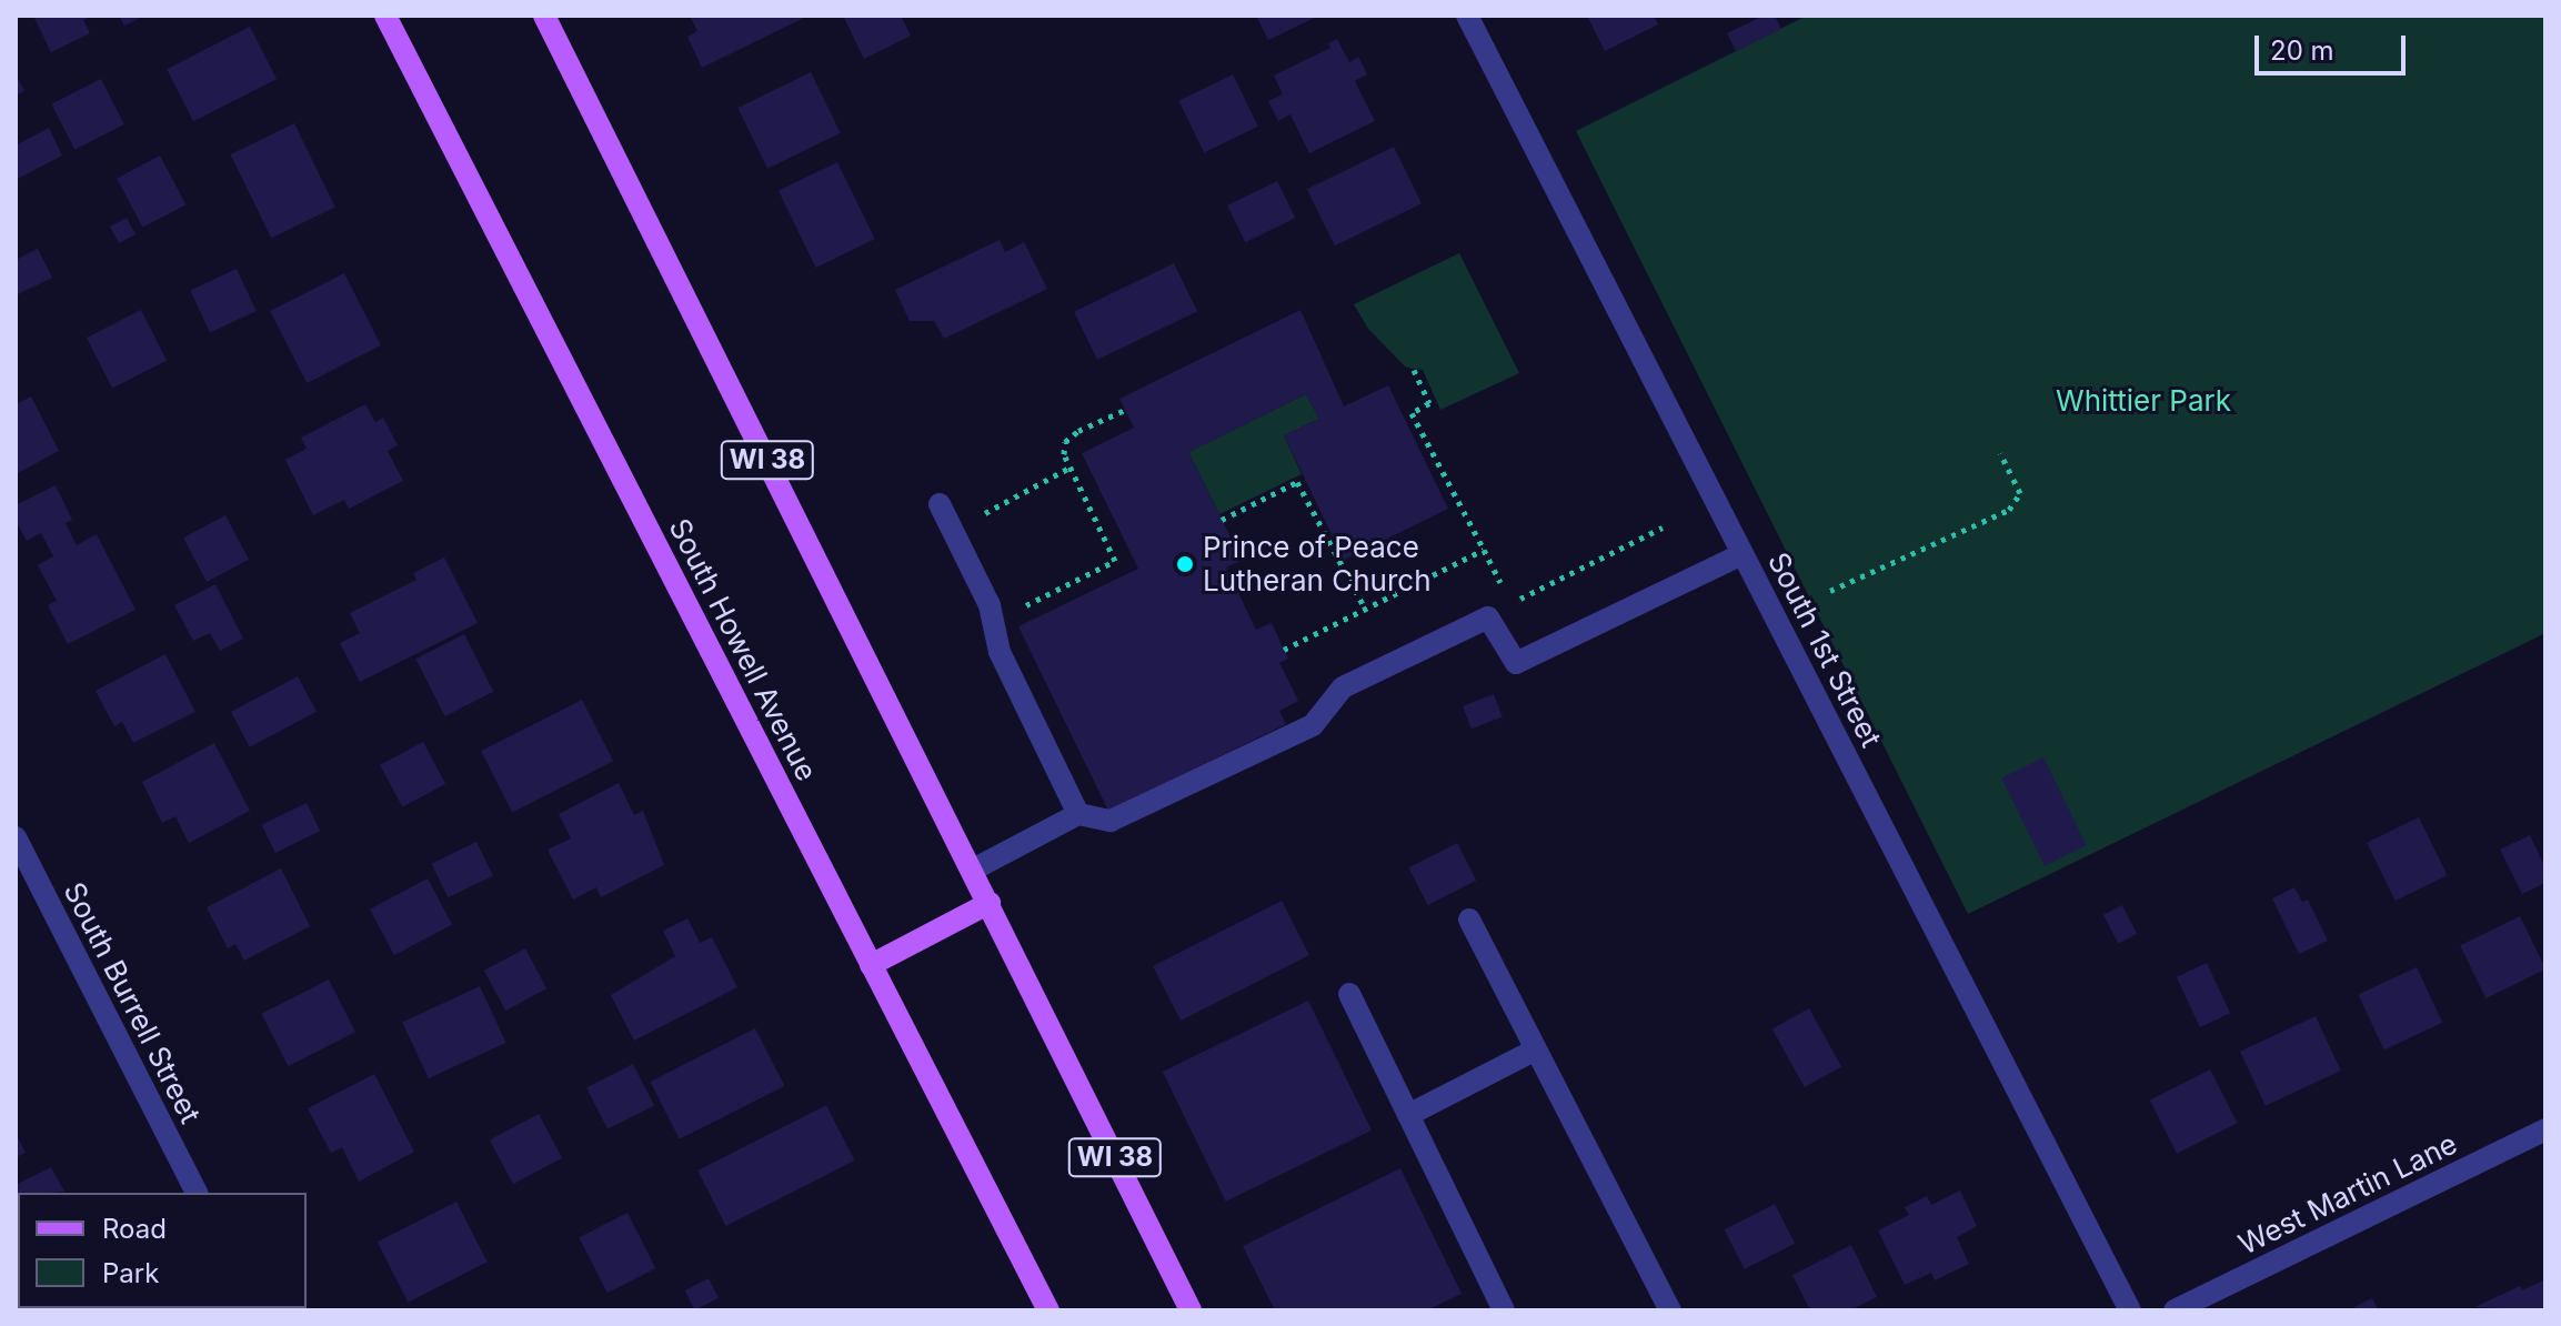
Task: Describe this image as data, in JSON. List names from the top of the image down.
{
  "streets": {
    "main road": ["WI 38", "South Howell Avenue"],
    "street": ["South 1st Street", "South Burrell Street", "West Martin Lane"]
  },
  "parks": ["Whittier Park"],
  "places": ["Prince of Peace Lutheran Church"],
  "legend": ["Road", "Park"],
  "scale_bar": "20 m"
}
